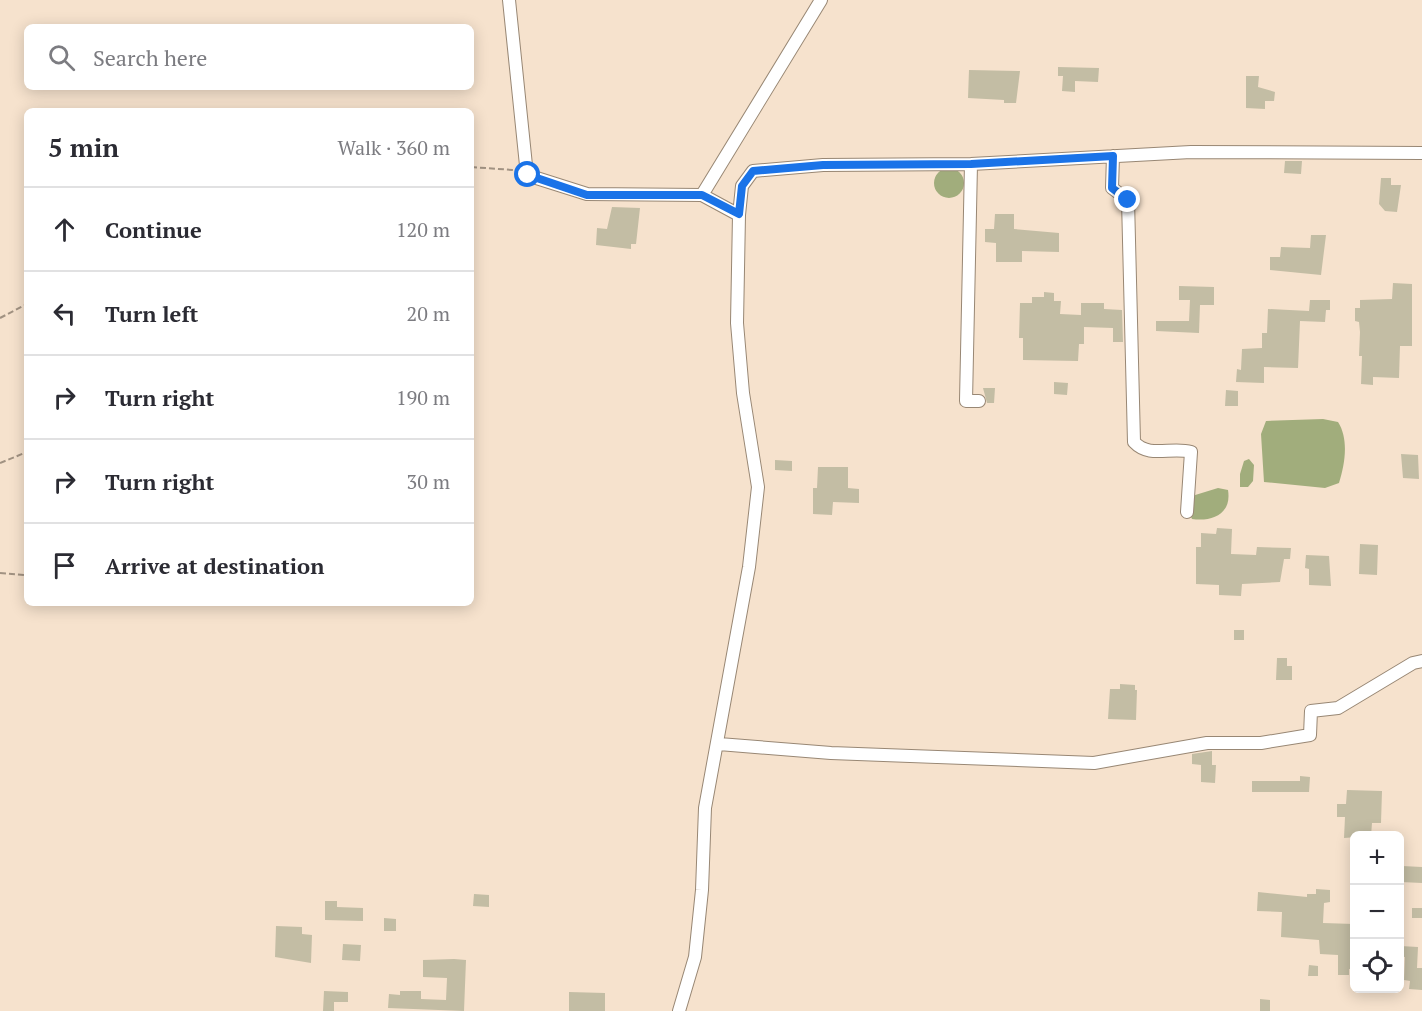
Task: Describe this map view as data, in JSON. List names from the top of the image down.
{
  "page": {
    "search": "Search here",
    "heading": ["5 min", "Walk · 360 m"],
    "list": [
      ["Continue", "120 m"],
      ["Turn left", "20 m"],
      ["Turn right", "190 m"],
      ["Turn right", "30 m"],
      "Arrive at destination"
    ],
    "map_buttons": ["+", "−"]
  }
}
